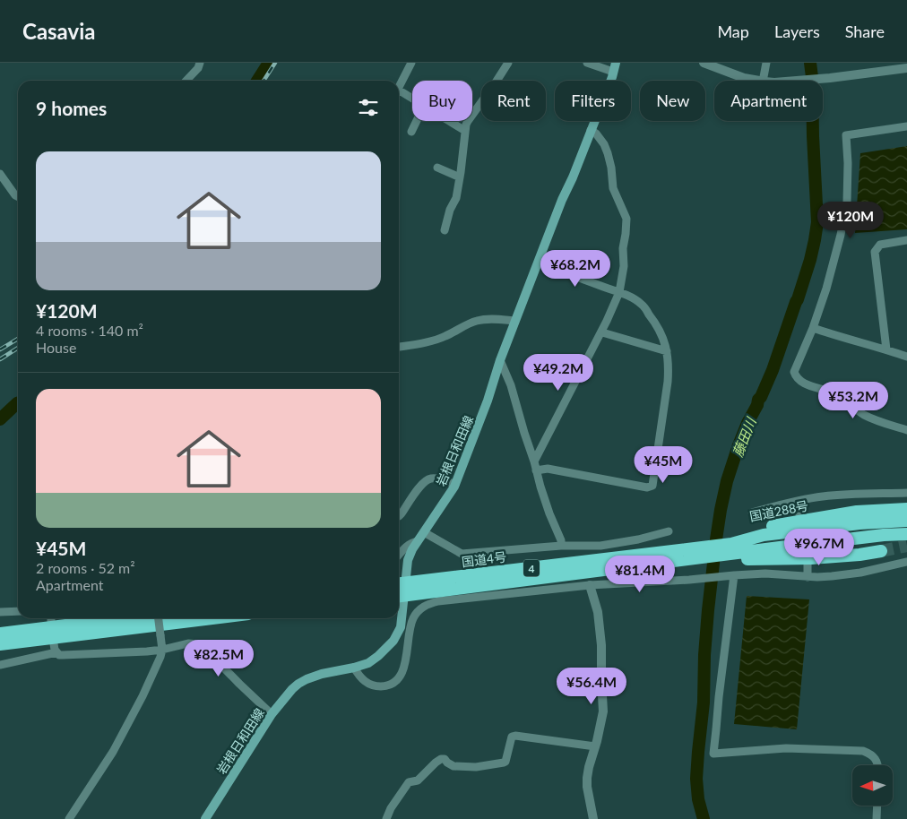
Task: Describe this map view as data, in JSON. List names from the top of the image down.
{
  "streets": {
    "highway": ["国道288号", "国道4号", "4"],
    "main road": ["岩根日和田線"]
  },
  "crossings": [
    ["岩根日和田線", "国道4号"],
    ["岩根日和田線", "4"],
    ["国道288号", "国道4号"],
    ["国道288号", "4"],
    ["国道4号", "4"]
  ],
  "water": ["藤田川"],
  "north": "left",
  "page": {
    "header": "Casavia",
    "nav": ["Map", "Layers", "Share"],
    "chip": [
      "Buy",
      "Rent",
      "Filters",
      "New",
      "Apartment"
    ],
    "heading": "9 homes",
    "list": [
      {
        "name": "¥120M",
        "note": "4 rooms · 140 m² · House"
      },
      {
        "name": "¥45M",
        "note": "2 rooms · 52 m² · Apartment"
      }
    ],
    "price": [
      "¥120M",
      "¥68.2M",
      "¥49.2M",
      "¥53.2M",
      "¥45M",
      "¥96.7M",
      "¥81.4M",
      "¥82.5M",
      "¥56.4M"
    ]
  }
}
